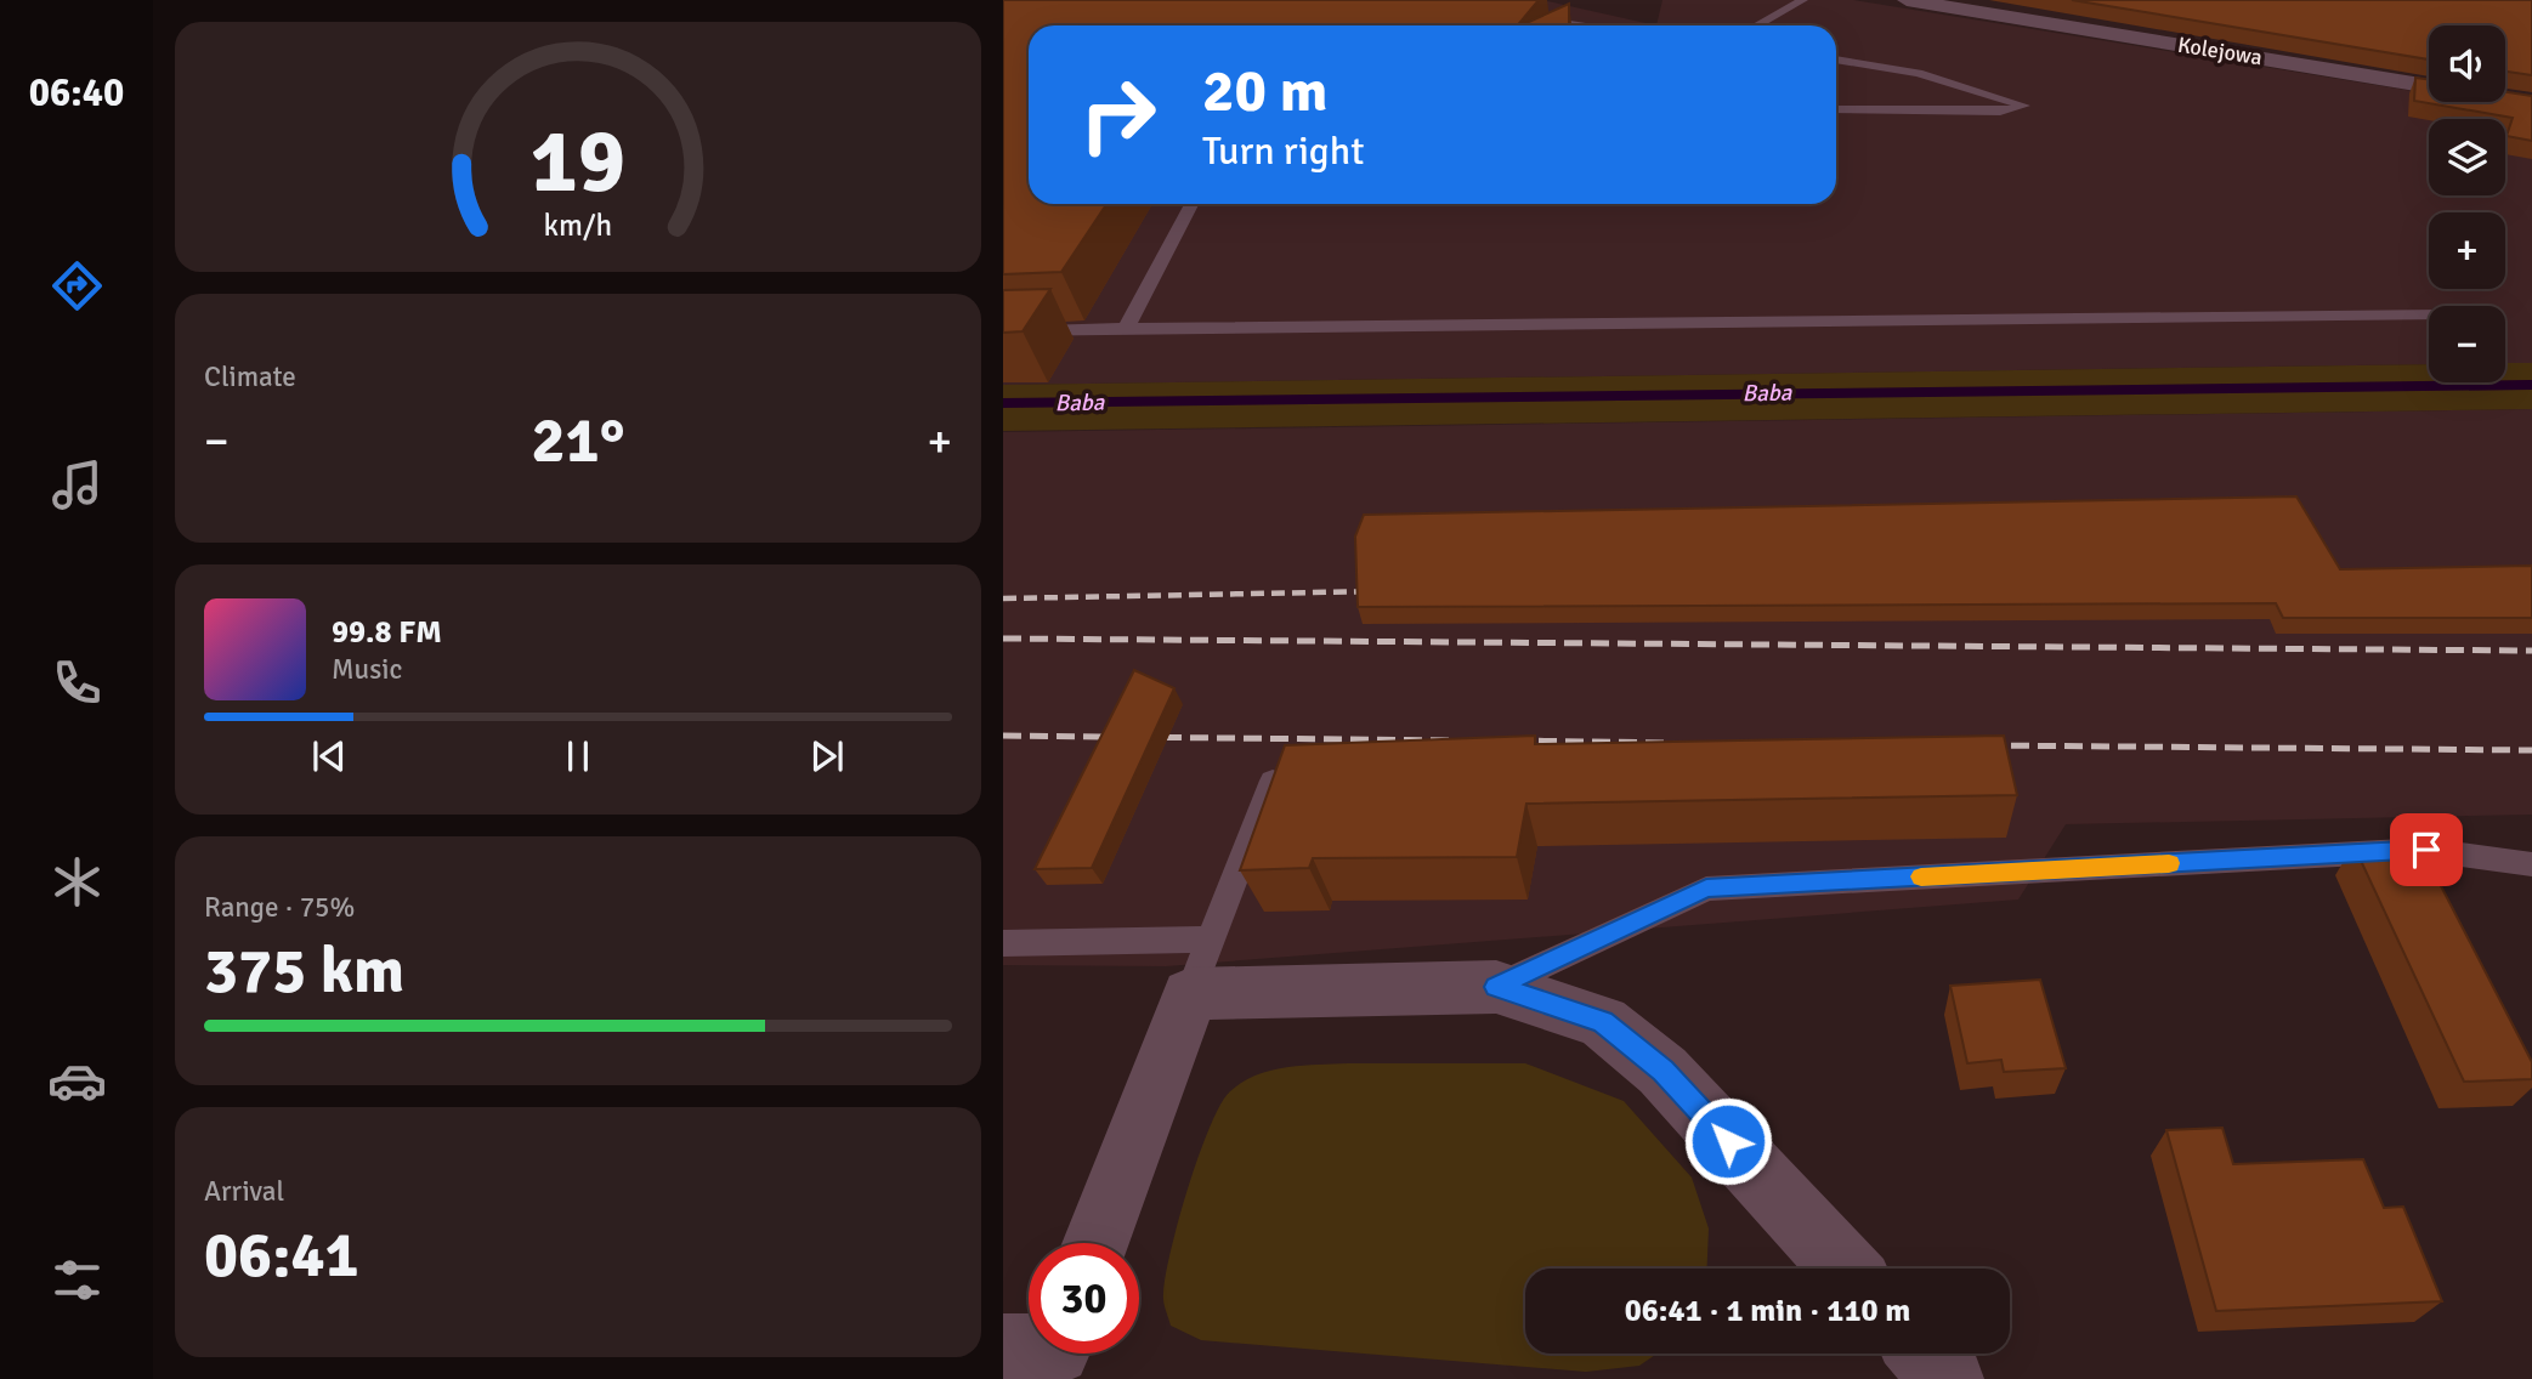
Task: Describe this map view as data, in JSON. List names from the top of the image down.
{
  "streets": {
    "street": ["Kolejowa"]
  },
  "water": ["Baba"],
  "page": {
    "tabs": "06:40",
    "map_buttons": ["+", "−"],
    "turn": ["20 m", "Turn right"],
    "tile": [
      "Climate",
      ["Range · 75%", "375 km"],
      ["Arrival", "06:41"]
    ],
    "heat": ["−", "21°", "+"],
    "song": ["99.8 FM", "Music"],
    "limit": "30",
    "trip": "06:41 · 1 min · 110 m",
    "gauge": ["19", "km/h"]
  }
}
